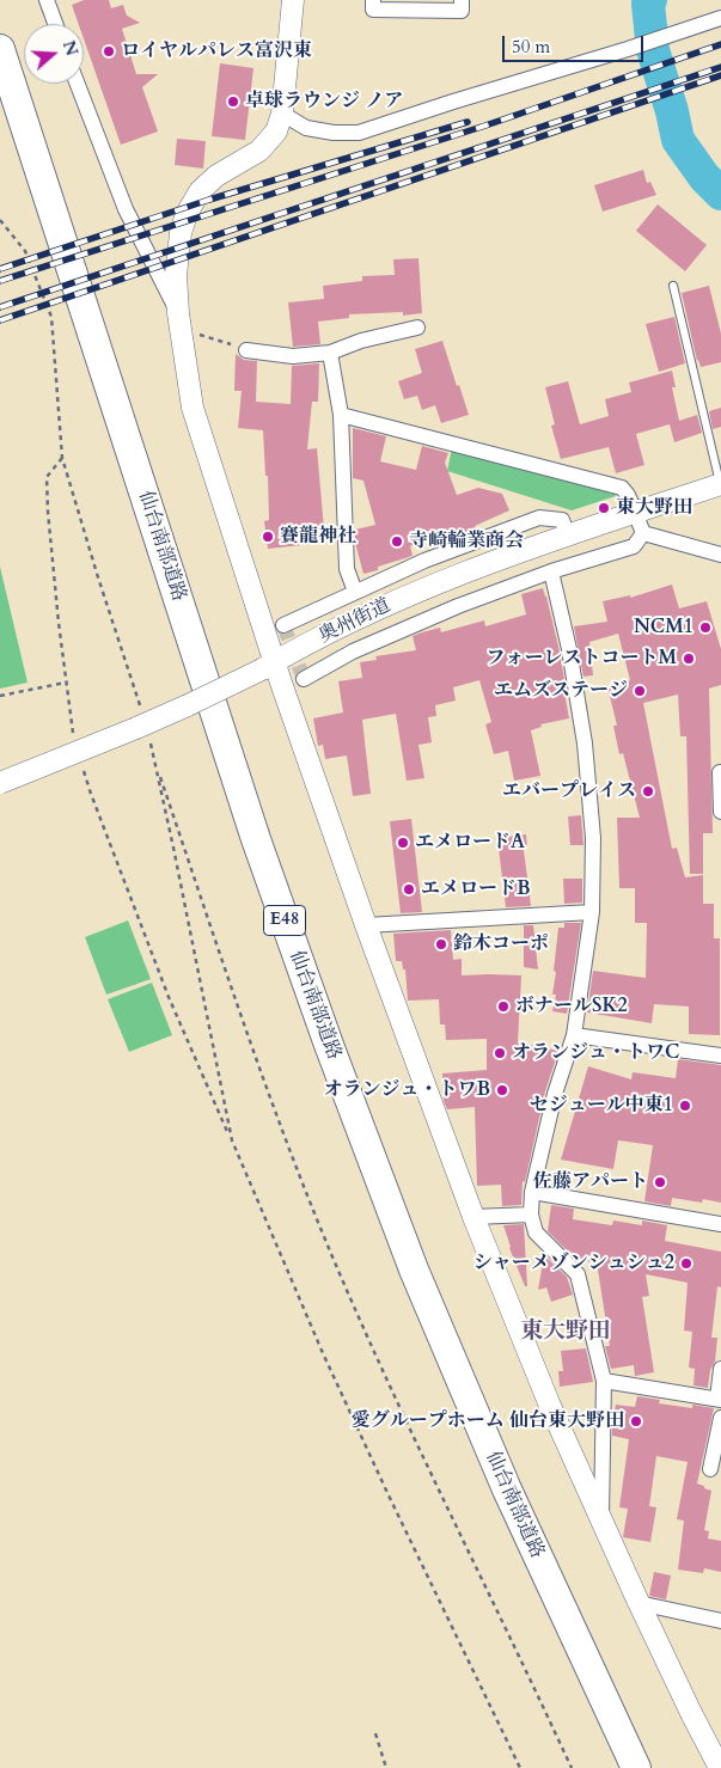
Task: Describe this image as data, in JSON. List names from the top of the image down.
{
  "streets": {
    "highway": ["仙台南部道路", "E48"],
    "street": ["奥州街道"]
  },
  "districts": ["東大野田"],
  "places": [
    "ロイヤルパレス富沢東",
    "卓球ラウンジ ノア",
    "東大野田",
    "賽龍神社",
    "寺崎輪業商会",
    "NCM1",
    "フォーレストコートM",
    "エムズステージ",
    "エバープレイス",
    "エメロードA",
    "エメロードB",
    "鈴木コーポ",
    "ボナールSK2",
    "オランジュ・トワC",
    "オランジュ・トワB",
    "セジュール中東1",
    "佐藤アパート",
    "シャーメゾンシュシュ2",
    "愛グループホーム 仙台東大野田"
  ],
  "scale_bar": "50 m",
  "north": "right"
}
